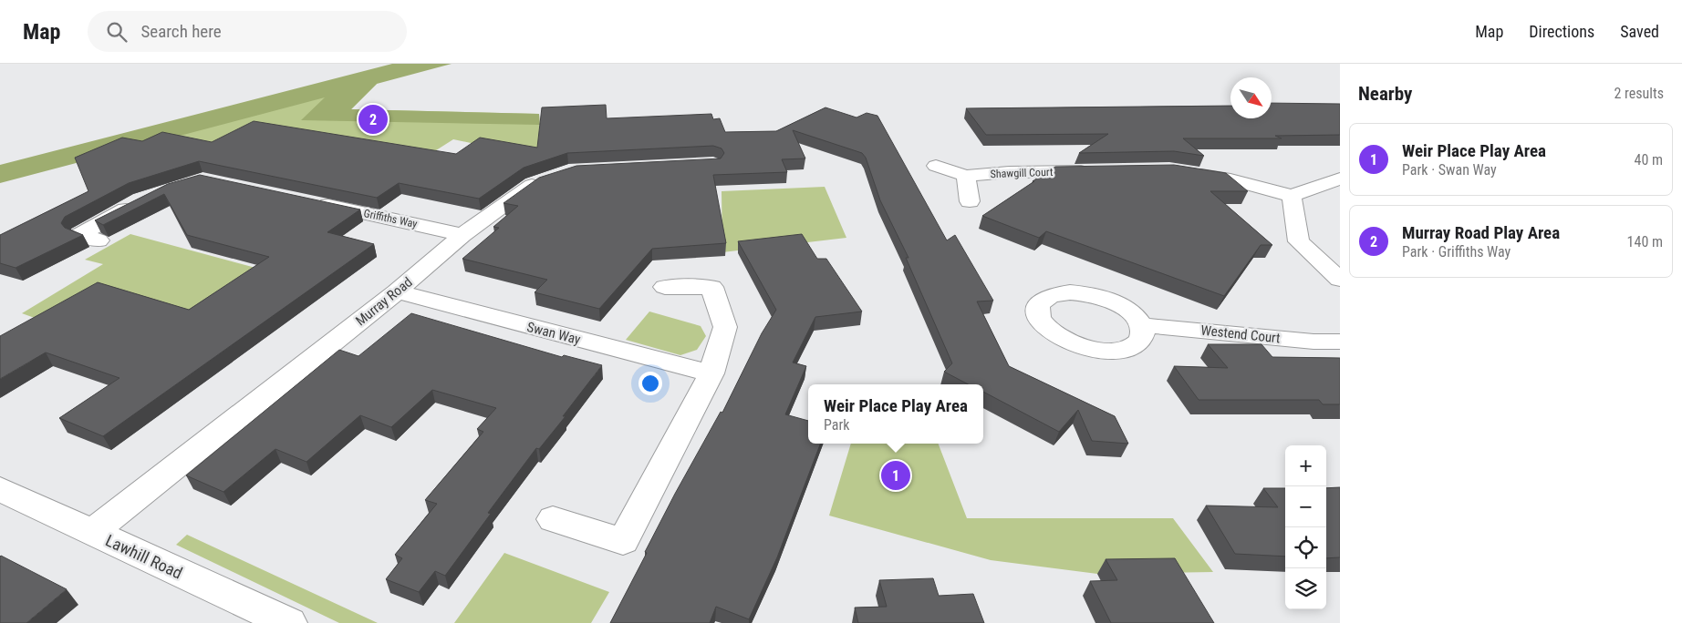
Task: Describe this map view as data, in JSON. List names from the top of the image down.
{
  "streets": {
    "street": [
      "Shawgill Court",
      "Griffiths Way",
      "Murray Road",
      "Swan Way",
      "Westend Court",
      "Lawhill Road"
    ]
  },
  "crossings": [
    ["Griffiths Way", "Murray Road"],
    ["Murray Road", "Swan Way"],
    ["Murray Road", "Lawhill Road"]
  ],
  "north": "bottom right",
  "page": {
    "header": "Map",
    "search": "Search here",
    "nav": ["Map", "Directions", "Saved"],
    "heading": ["Nearby", "2 results"],
    "pins": ["2", "1"],
    "list": [
      {
        "mark": "1",
        "name": "Weir Place Play Area",
        "note": "Park · Swan Way",
        "value": "40 m"
      },
      {
        "mark": "2",
        "name": "Murray Road Play Area",
        "note": "Park · Griffiths Way",
        "value": "140 m"
      }
    ],
    "popup": ["Weir Place Play Area", "Park"],
    "map_buttons": ["+", "−"]
  }
}
